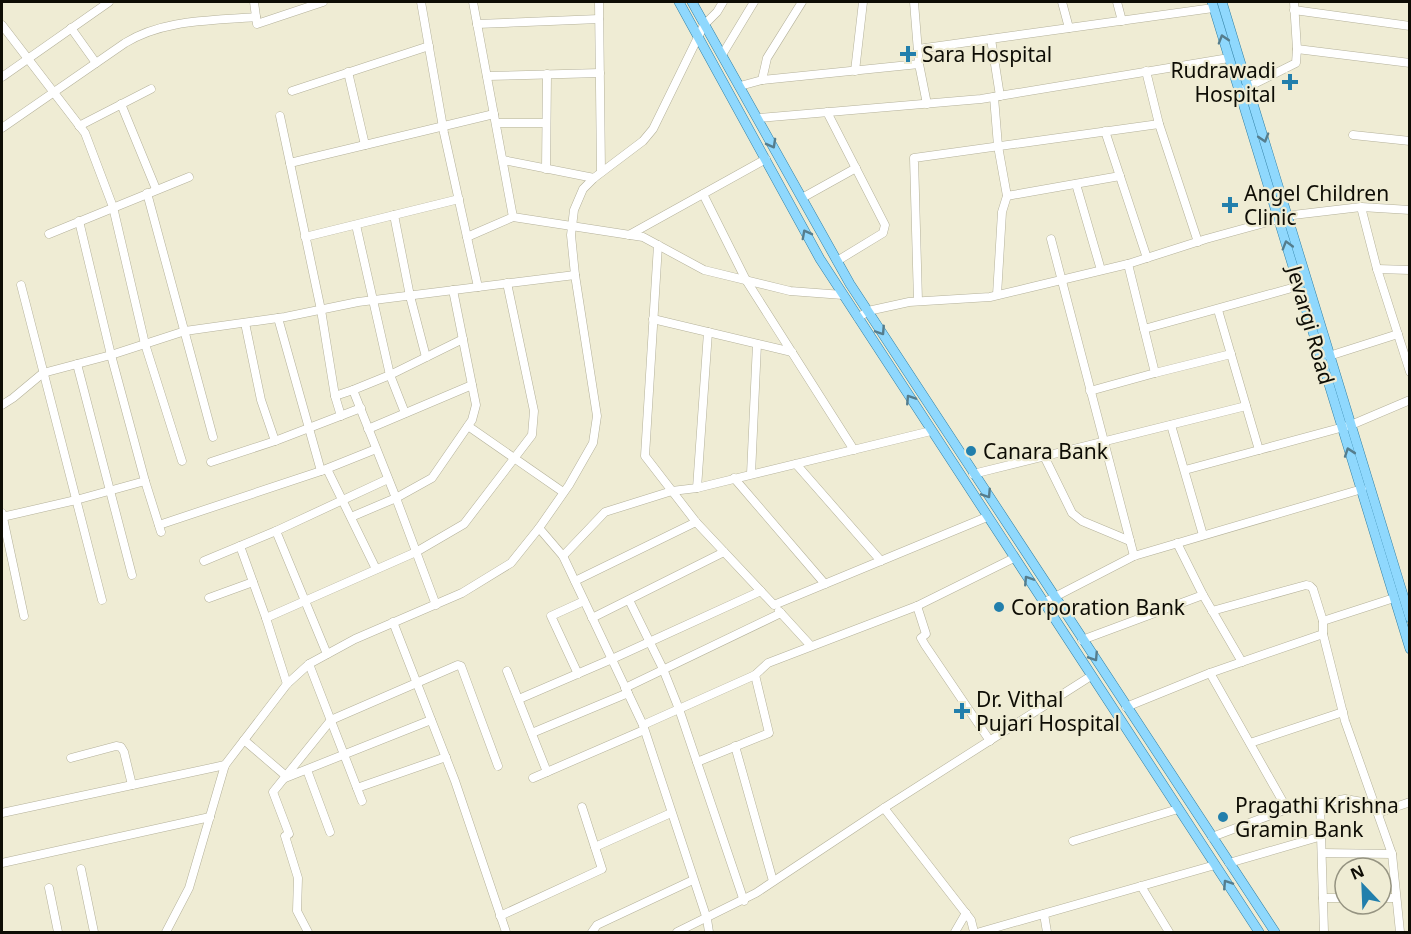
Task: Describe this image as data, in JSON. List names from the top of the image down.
{
  "streets": {
    "main road": ["Jevargi Road"]
  },
  "places": {
    "health": [
      "Sara Hospital",
      "Rudrawadi Hospital",
      "Angel Children Clinic",
      "Dr. Vithal Pujari Hospital"
    ],
    "other": ["Canara Bank", "Corporation Bank", "Pragathi Krishna Gramin Bank"]
  },
  "north": "top left"
}
